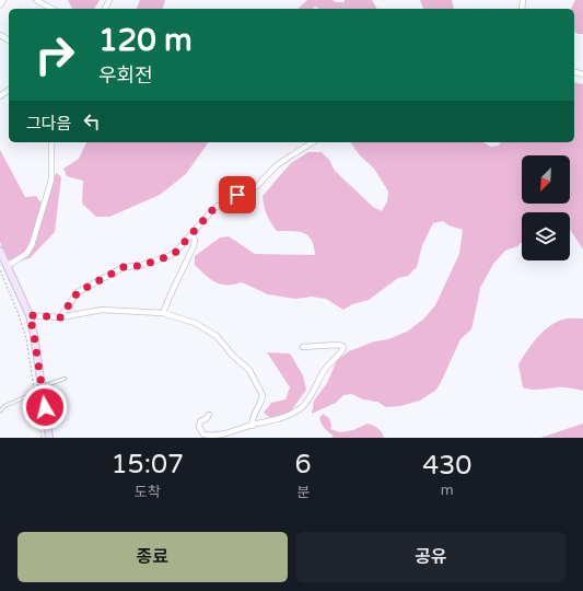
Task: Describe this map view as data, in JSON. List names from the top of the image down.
{
  "north": "bottom left",
  "page": {
    "turn": ["120 m", "우회전"],
    "then": "그다음",
    "eta": [
      "15:07",
      "도착",
      "6",
      "분",
      "430",
      "m"
    ],
    "buttons": ["종료", "공유"]
  }
}
